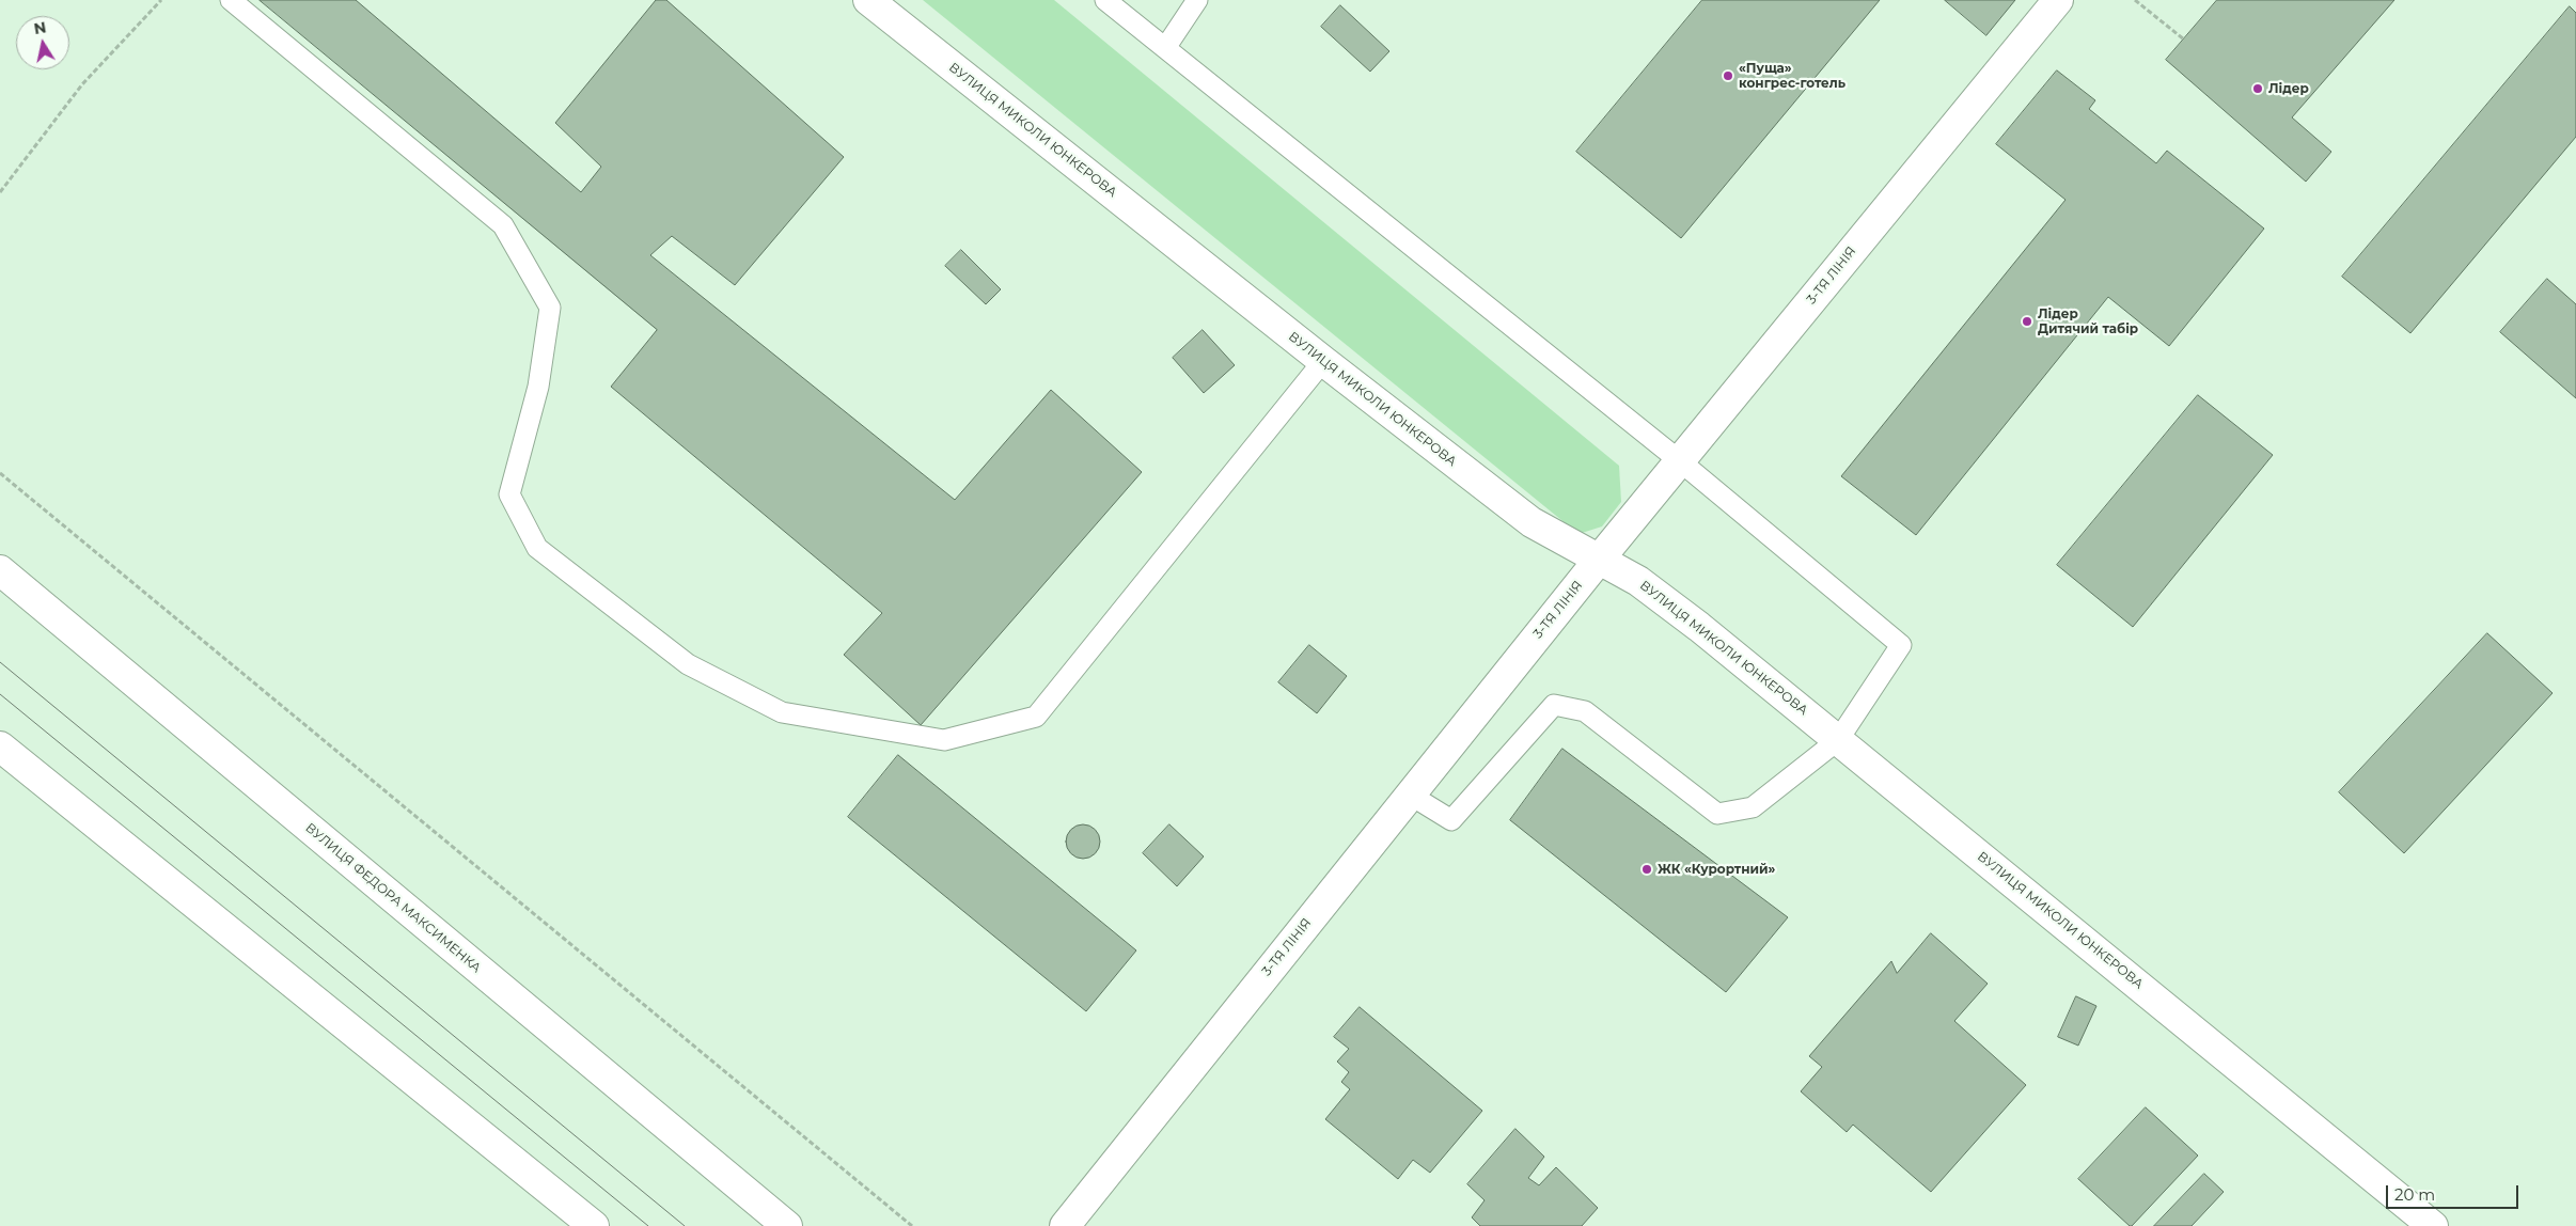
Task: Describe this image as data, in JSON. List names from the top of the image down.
{
  "streets": {
    "street": ["ВУЛИЦЯ МИКОЛИ ЮНКЕРОВА", "3-ТЯ ЛІНІЯ", "ВУЛИЦЯ ФЕДОРА МАКСИМЕНКА"]
  },
  "crossings": [
    ["ВУЛИЦЯ МИКОЛИ ЮНКЕРОВА", "3-ТЯ ЛІНІЯ"]
  ],
  "places": [
    "«Пуща» конгрес-готель",
    "Лідер",
    "Лідер Дитячий табір",
    "ЖК «Курортний»"
  ],
  "scale_bar": "20 m",
  "north": "top"
}
